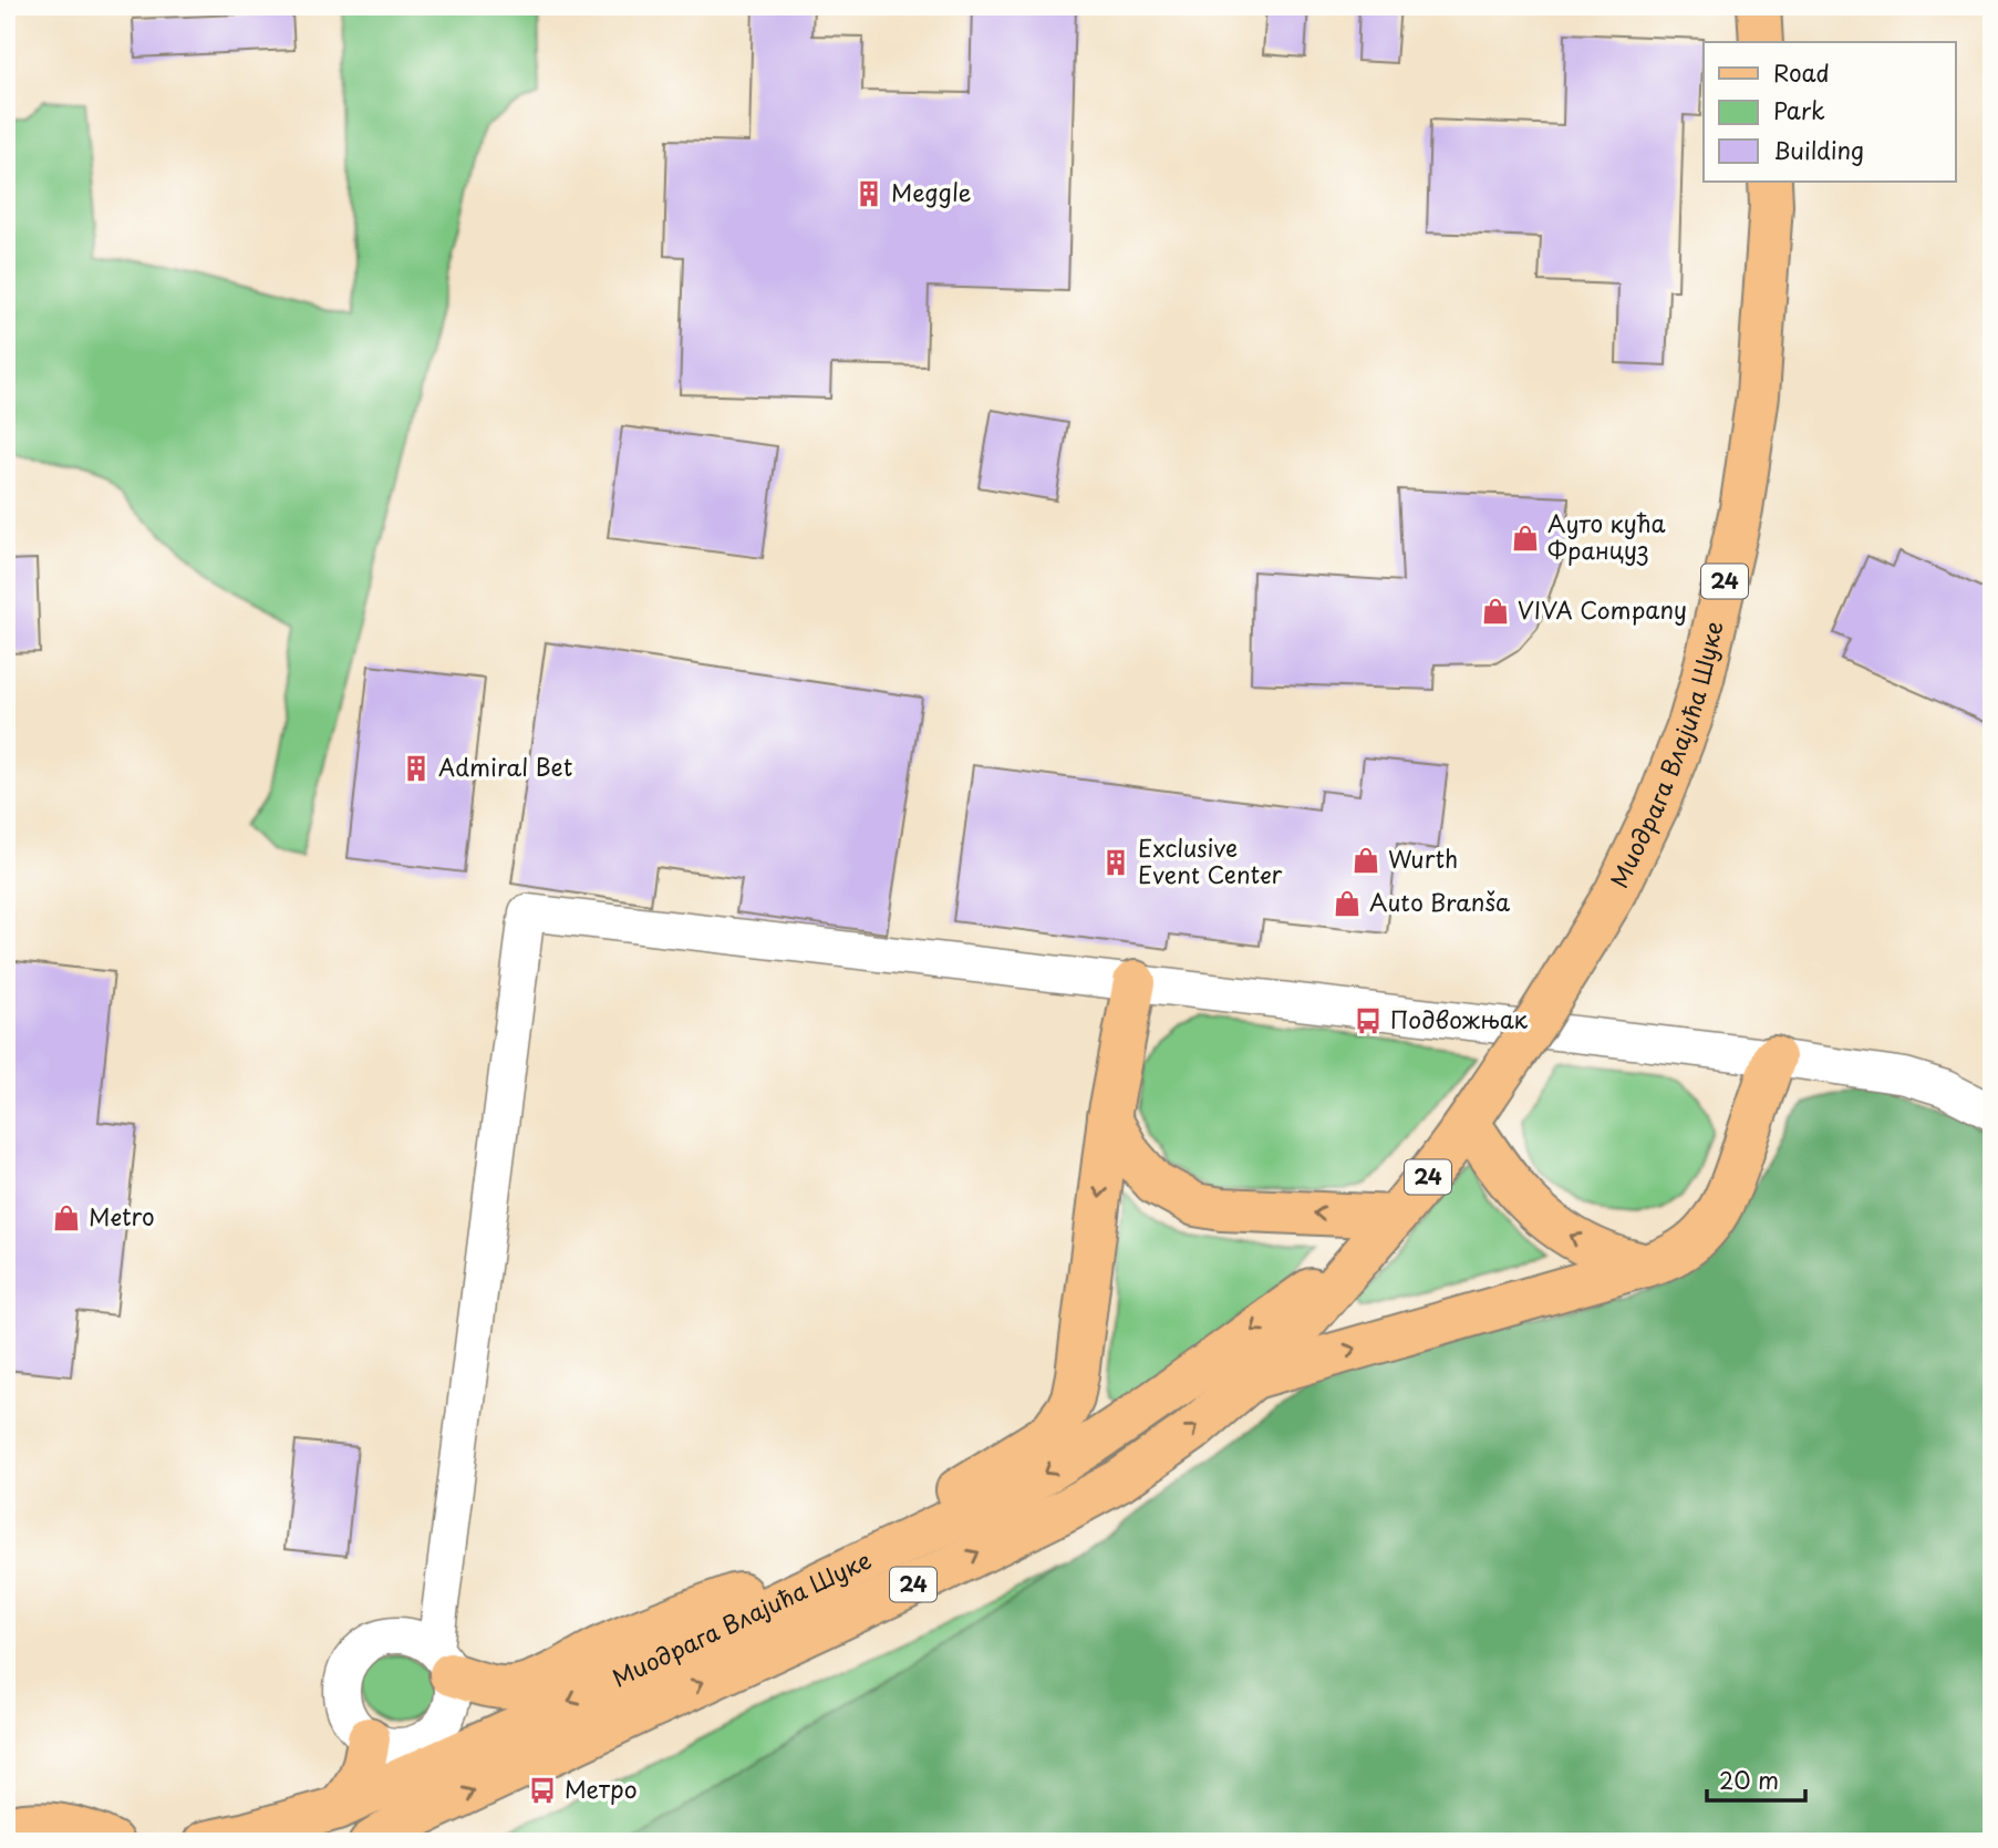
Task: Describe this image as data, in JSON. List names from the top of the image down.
{
  "streets": {
    "main road": ["24", "Миодрага Влајића Шуке"]
  },
  "places": {
    "building": ["Meggle", "Admiral Bet", "Exclusive Event Center"],
    "shop": [
      "Ауто кућа Француз",
      "VIVA Company",
      "Wurth",
      "Auto Branša",
      "Metro"
    ],
    "bus stop": ["Подвожњак", "Метро"]
  },
  "legend": ["Road", "Park", "Building"],
  "scale_bar": "20 m"
}
